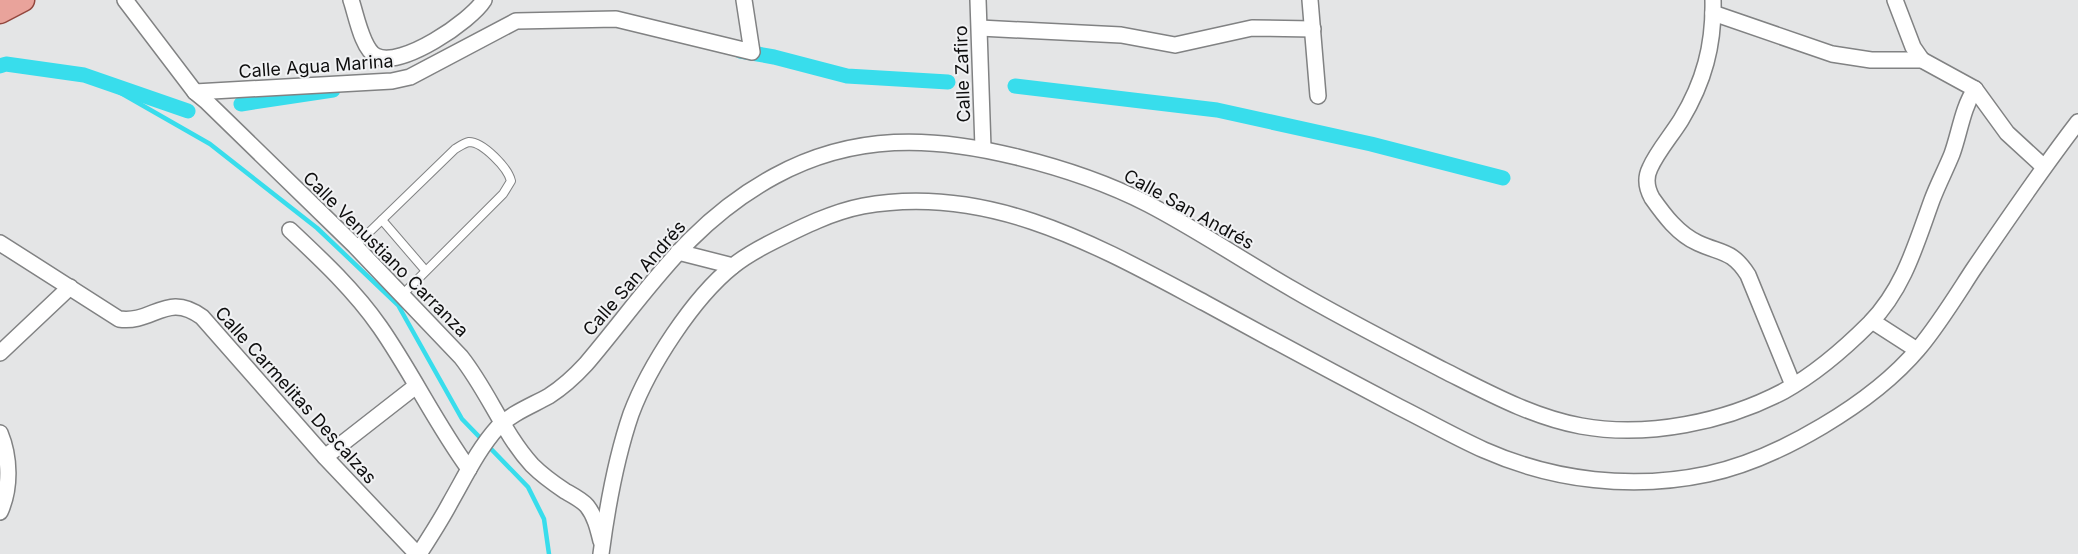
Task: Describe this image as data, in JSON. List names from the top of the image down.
{
  "streets": {
    "street": [
      "Calle Agua Marina",
      "Calle Zafiro",
      "Calle San Andrés",
      "Calle Venustiano Carranza",
      "Calle Carmelitas Descalzas"
    ]
  },
  "crossings": [
    ["Calle Agua Marina", "Calle Venustiano Carranza"],
    ["Calle Zafiro", "Calle San Andrés"],
    ["Calle San Andrés", "Calle Venustiano Carranza"]
  ]
}
